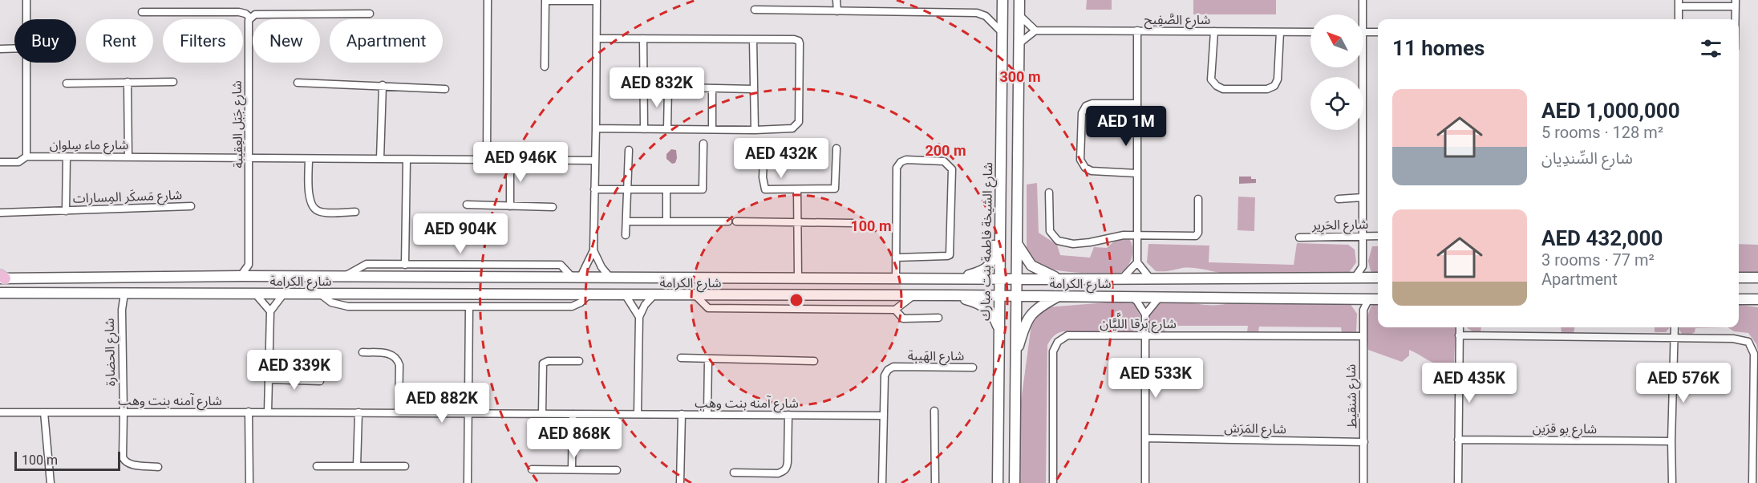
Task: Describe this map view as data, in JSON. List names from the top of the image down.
{
  "streets": {
    "main road": ["شارع الشيخة فاطمة بنت مبارك", "شارع الكرامة"],
    "street": [
      "شارع الصَّفِيح",
      "شارع جَبَل العِقيبة",
      "شارع ماء سِلوان",
      "شارع مَسكَر المِسارات",
      "شارع الحَرِير",
      "شارع بَرقا اللَّيَّان",
      "شارع الحضارة",
      "شارع الهَيبة",
      "شارع شنقيط",
      "شارع آمنه بنت وهب",
      "شارع المَرَش",
      "شارع بو قرَين"
    ]
  },
  "crossings": [
    ["شارع جَبَل العِقيبة", "شارع ماء سِلوان"],
    ["شارع ماء سِلوان", "شارع مَسكَر المِسارات"],
    ["شارع الشيخة فاطمة بنت مبارك", "شارع الكرامة"],
    ["شارع الكرامة", "شارع الحضارة"],
    ["شارع الكرامة", "شارع شنقيط"],
    ["شارع بَرقا اللَّيَّان", "شارع شنقيط"],
    ["شارع الحضارة", "شارع آمنه بنت وهب"],
    ["شارع الهَيبة", "شارع آمنه بنت وهب"],
    ["شارع شنقيط", "شارع المَرَش"]
  ],
  "scale_bar": "100 m",
  "north": "top left",
  "page": {
    "chip": [
      "Buy",
      "Rent",
      "Filters",
      "New",
      "Apartment"
    ],
    "heading": "11 homes",
    "price": [
      "AED 832K",
      "AED 1M",
      "AED 432K",
      "AED 946K",
      "AED 904K",
      "AED 339K",
      "AED 533K",
      "AED 435K",
      "AED 576K",
      "AED 882K",
      "AED 868K"
    ],
    "list": [
      {
        "name": "AED 1,000,000",
        "note": "5 rooms · 128 m² · شارع السِّندِيان"
      },
      {
        "name": "AED 432,000",
        "note": "3 rooms · 77 m² · Apartment"
      }
    ],
    "scale": "100 m"
  },
  "rings": ["300 m", "200 m", "100 m"]
}
